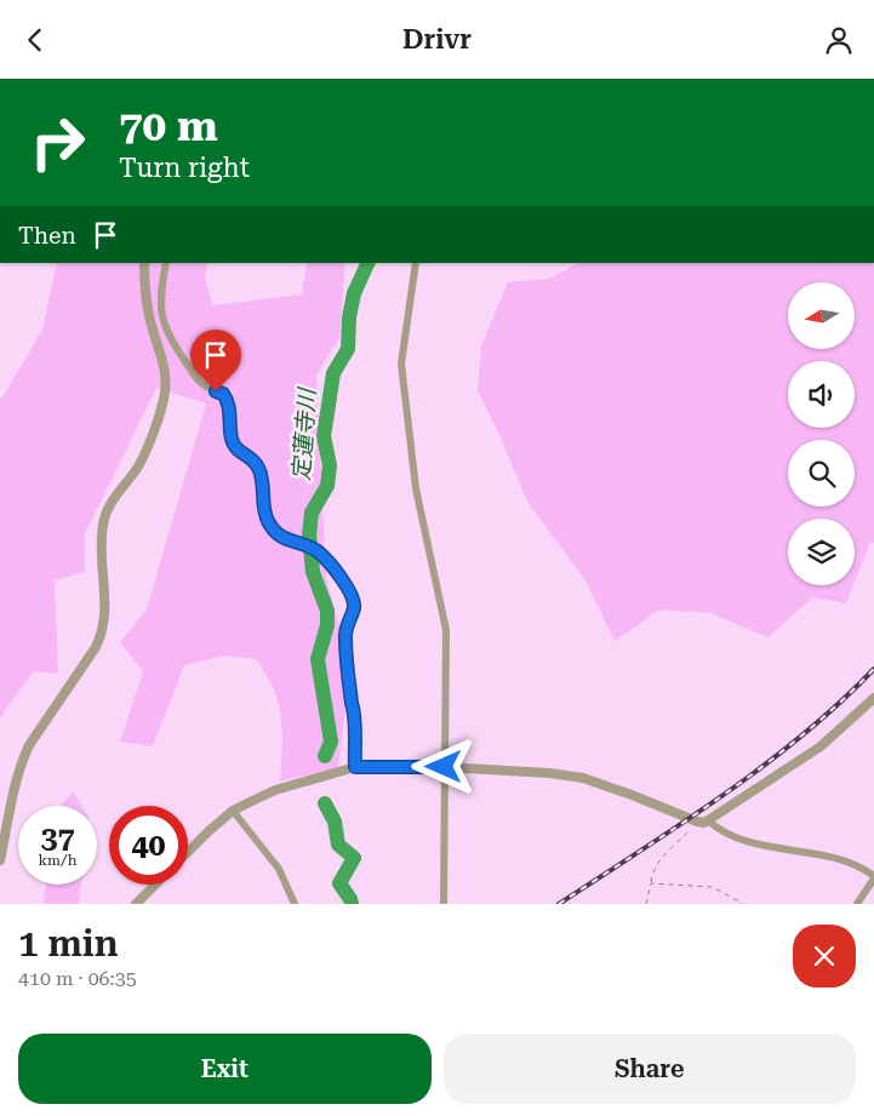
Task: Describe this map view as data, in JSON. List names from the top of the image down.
{
  "water": ["定蓮寺川"],
  "north": "left",
  "page": {
    "header": "Drivr",
    "turn": ["70 m", "Turn right"],
    "then": "Then",
    "speed": "37 km/h",
    "limit": "40",
    "heading": ["1 min", "410 m · 06:35"],
    "buttons": ["Exit", "Share"]
  }
}
